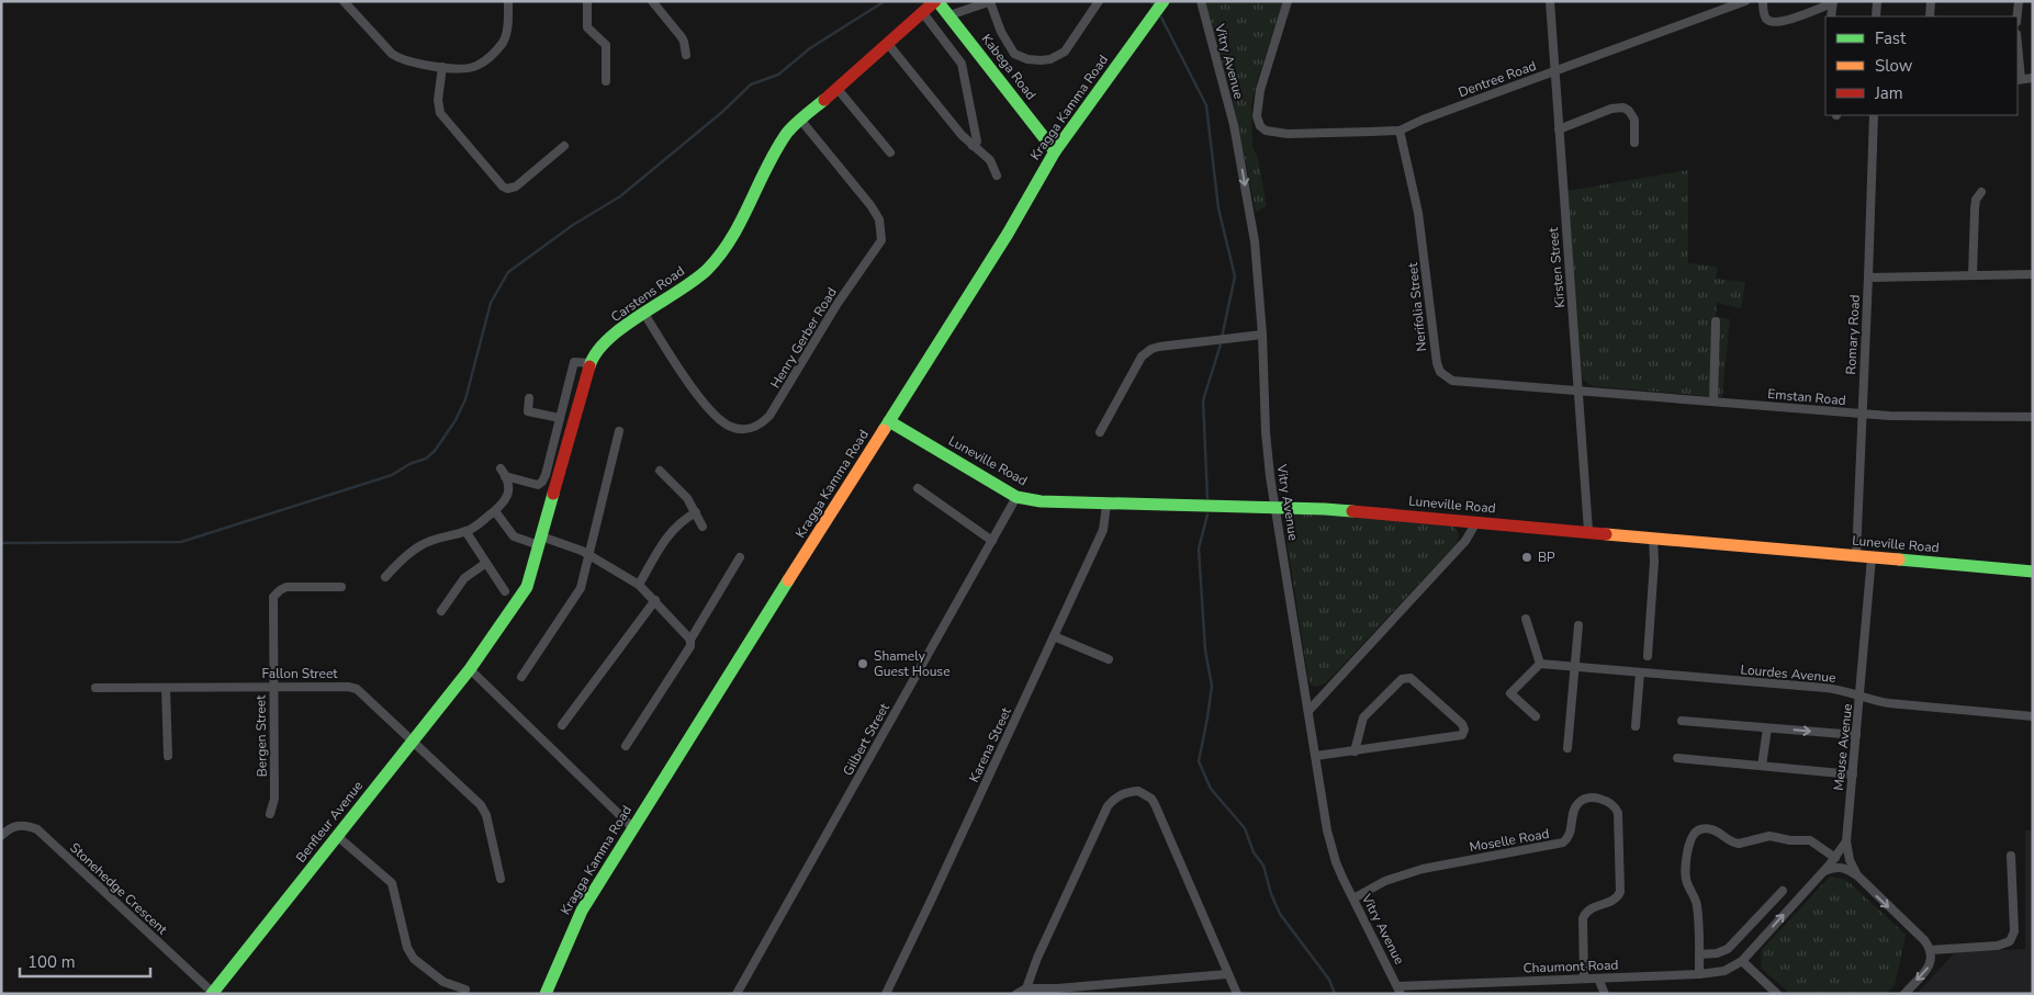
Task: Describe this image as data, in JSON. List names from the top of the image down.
{
  "streets": {
    "street": [
      "Vitry Avenue",
      "Kabega Road",
      "Dentree Road",
      "Kragga Kamma Road",
      "Kirsten Street",
      "Carstens Road",
      "Nerifolia Street",
      "Romary Road",
      "Henry Gerber Road",
      "Emstan Road",
      "Luneville Road",
      "Fallon Street",
      "Lourdes Avenue",
      "Bergen Street",
      "Gilbert Street",
      "Karena Street",
      "Meuse Avenue",
      "Benfleur Avenue",
      "Moselle Road",
      "Stonehedge Crescent",
      "Chaumont Road"
    ]
  },
  "crossings": [
    ["Vitry Avenue", "Dentree Road"],
    ["Vitry Avenue", "Luneville Road"],
    ["Vitry Avenue", "Moselle Road"],
    ["Vitry Avenue", "Chaumont Road"],
    ["Kabega Road", "Kragga Kamma Road"],
    ["Kabega Road", "Carstens Road"],
    ["Dentree Road", "Kirsten Street"],
    ["Dentree Road", "Nerifolia Street"],
    ["Kragga Kamma Road", "Luneville Road"],
    ["Kirsten Street", "Nerifolia Street"],
    ["Kirsten Street", "Emstan Road"],
    ["Kirsten Street", "Luneville Road"],
    ["Carstens Road", "Henry Gerber Road"],
    ["Carstens Road", "Benfleur Avenue"],
    ["Nerifolia Street", "Emstan Road"],
    ["Romary Road", "Emstan Road"],
    ["Romary Road", "Luneville Road"],
    ["Luneville Road", "Gilbert Street"],
    ["Luneville Road", "Karena Street"],
    ["Luneville Road", "Meuse Avenue"],
    ["Fallon Street", "Bergen Street"],
    ["Fallon Street", "Benfleur Avenue"],
    ["Lourdes Avenue", "Meuse Avenue"],
    ["Meuse Avenue", "Chaumont Road"],
    ["Benfleur Avenue", "Stonehedge Crescent"],
    ["Moselle Road", "Chaumont Road"]
  ],
  "places": ["BP", "Shamely Guest House"],
  "legend": ["Fast", "Slow", "Jam"],
  "scale_bar": "100 m"
}
